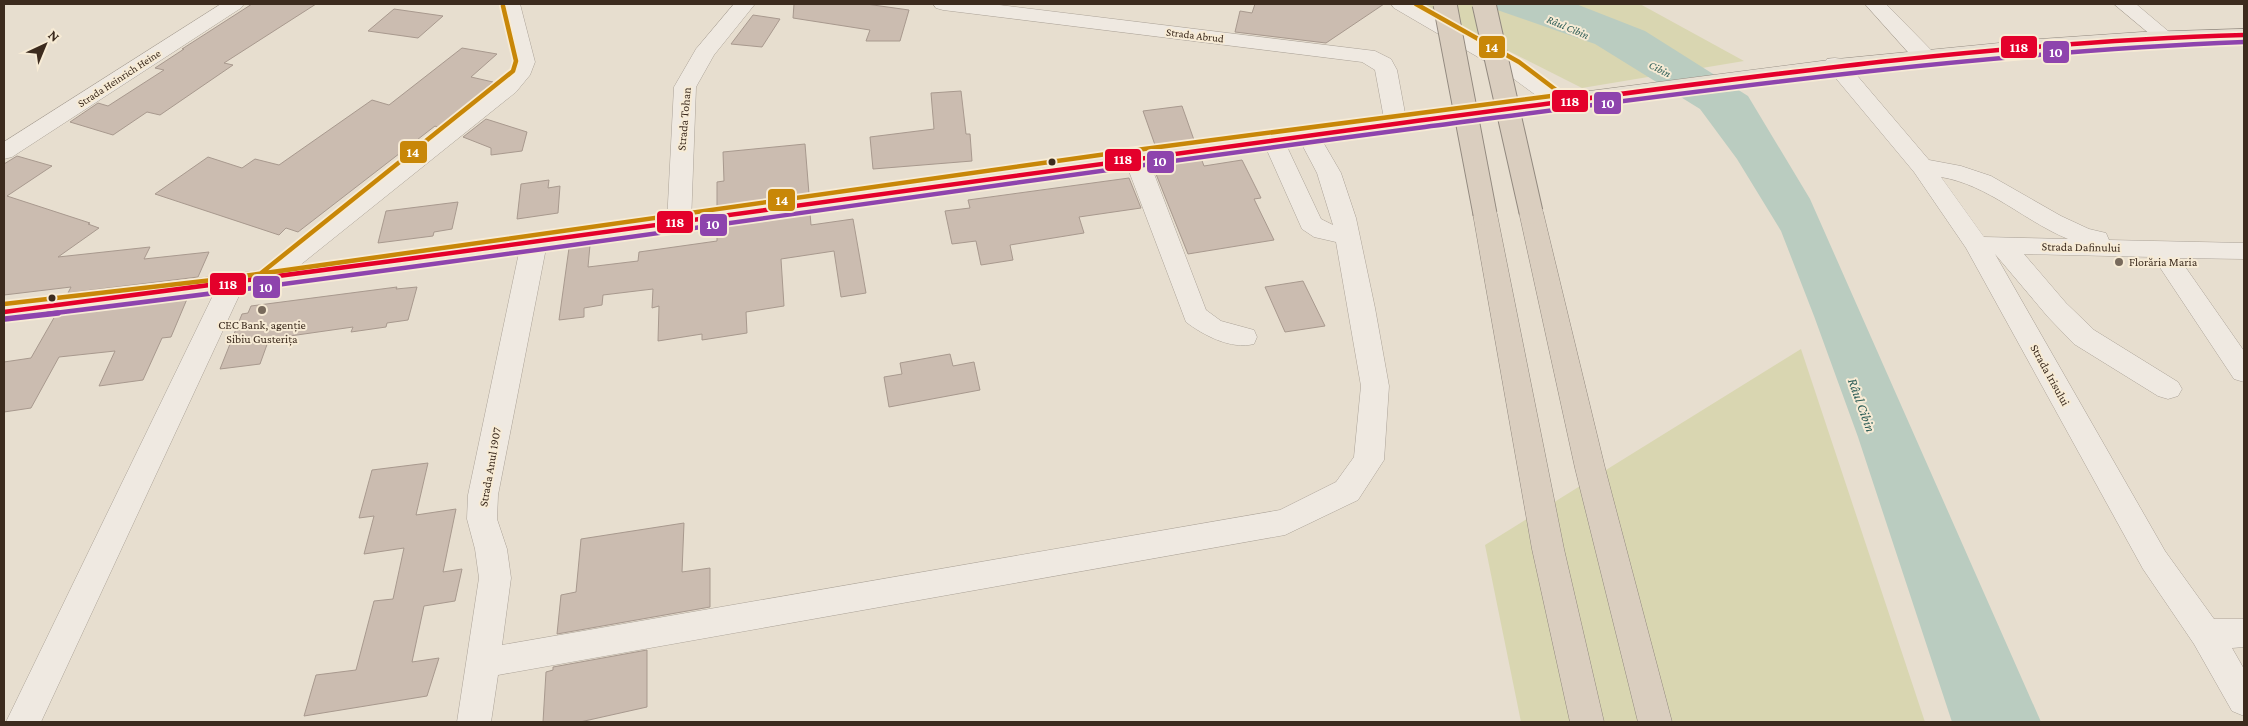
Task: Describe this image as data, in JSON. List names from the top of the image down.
{
  "streets": {
    "street": [
      "Strada Abrud",
      "Strada Heinrich Heine",
      "Strada Tohan",
      "Strada Dafinului",
      "Strada Irisului",
      "Strada Anul 1907"
    ]
  },
  "crossings": [
    ["Strada Dafinului", "Strada Irisului"]
  ],
  "water": ["Râul Cibin", "Cibin"],
  "places": ["Florăria Maria", "CEC Bank, agenție Sibiu Gusterița"],
  "lines": ["transit line 14", "transit line 118", "transit line 10"],
  "north": "top right"
}
